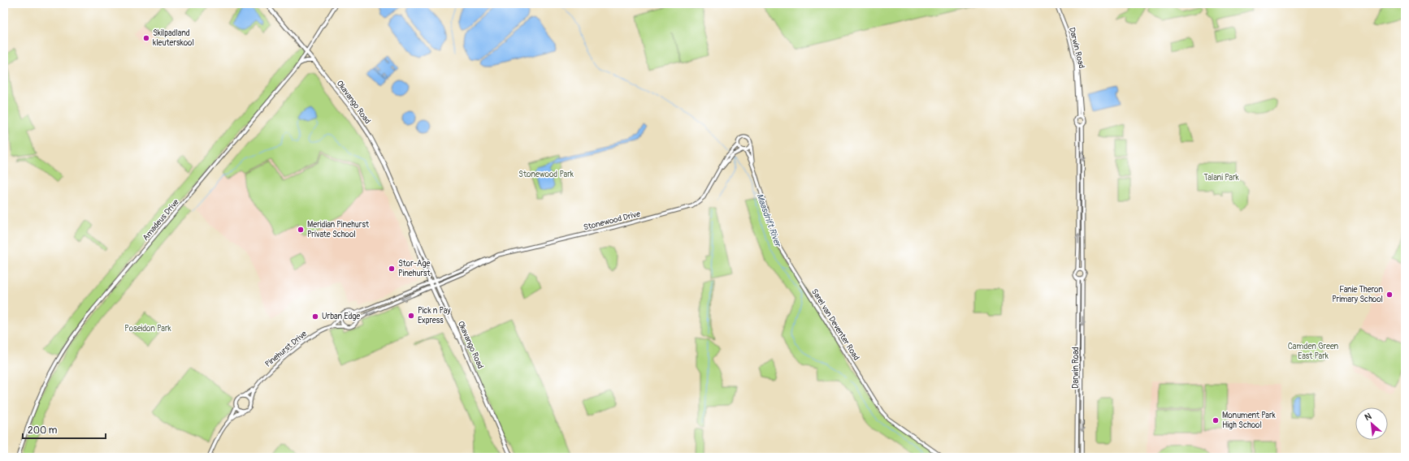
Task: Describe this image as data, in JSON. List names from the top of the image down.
{
  "streets": {
    "main road": ["Okavango Road"],
    "street": [
      "Darwin Road",
      "Amadeus Drive",
      "Stonewood Drive",
      "Sarel van Deventer Road",
      "Pinehurst Drive"
    ]
  },
  "crossings": [
    ["Okavango Road", "Amadeus Drive"],
    ["Okavango Road", "Stonewood Drive"],
    ["Stonewood Drive", "Sarel van Deventer Road"]
  ],
  "water": ["Maasdrift River"],
  "parks": [
    "Stonewood Park",
    "Talani Park",
    "Poseidon Park",
    "Camden Green East Park"
  ],
  "places": [
    "Skilpadland kleuterskool",
    "Meridian Pinehurst Private School",
    "Stor-Age Pinehurst",
    "Fanie Theron Primary School",
    "Pick n Pay Express",
    "Urban Edge",
    "Monument Park High School"
  ],
  "scale_bar": "200 m",
  "north": "top left"
}
